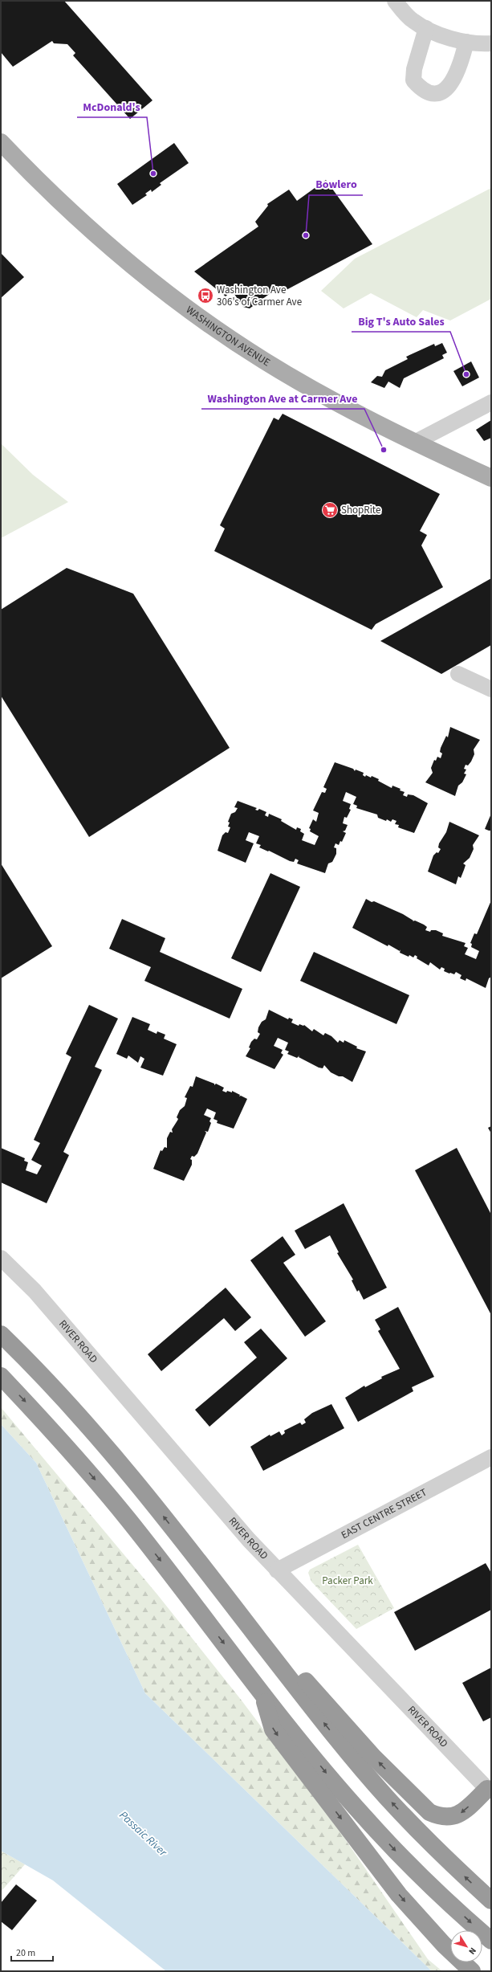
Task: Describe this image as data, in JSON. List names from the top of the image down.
{
  "streets": {
    "main road": ["WASHINGTON AVENUE"],
    "street": ["RIVER ROAD", "EAST CENTRE STREET"]
  },
  "crossings": [
    ["RIVER ROAD", "EAST CENTRE STREET"]
  ],
  "water": ["Passaic River"],
  "parks": ["Packer Park"],
  "places": {
    "other": [
      "McDonald's",
      "Bowlero",
      "Big T's Auto Sales",
      "Washington Ave at Carmer Ave"
    ],
    "bus stop": ["Washington Ave 306's of Carmer Ave"],
    "supermarket": ["ShopRite"]
  },
  "scale_bar": "20 m",
  "north": "bottom right"
}
